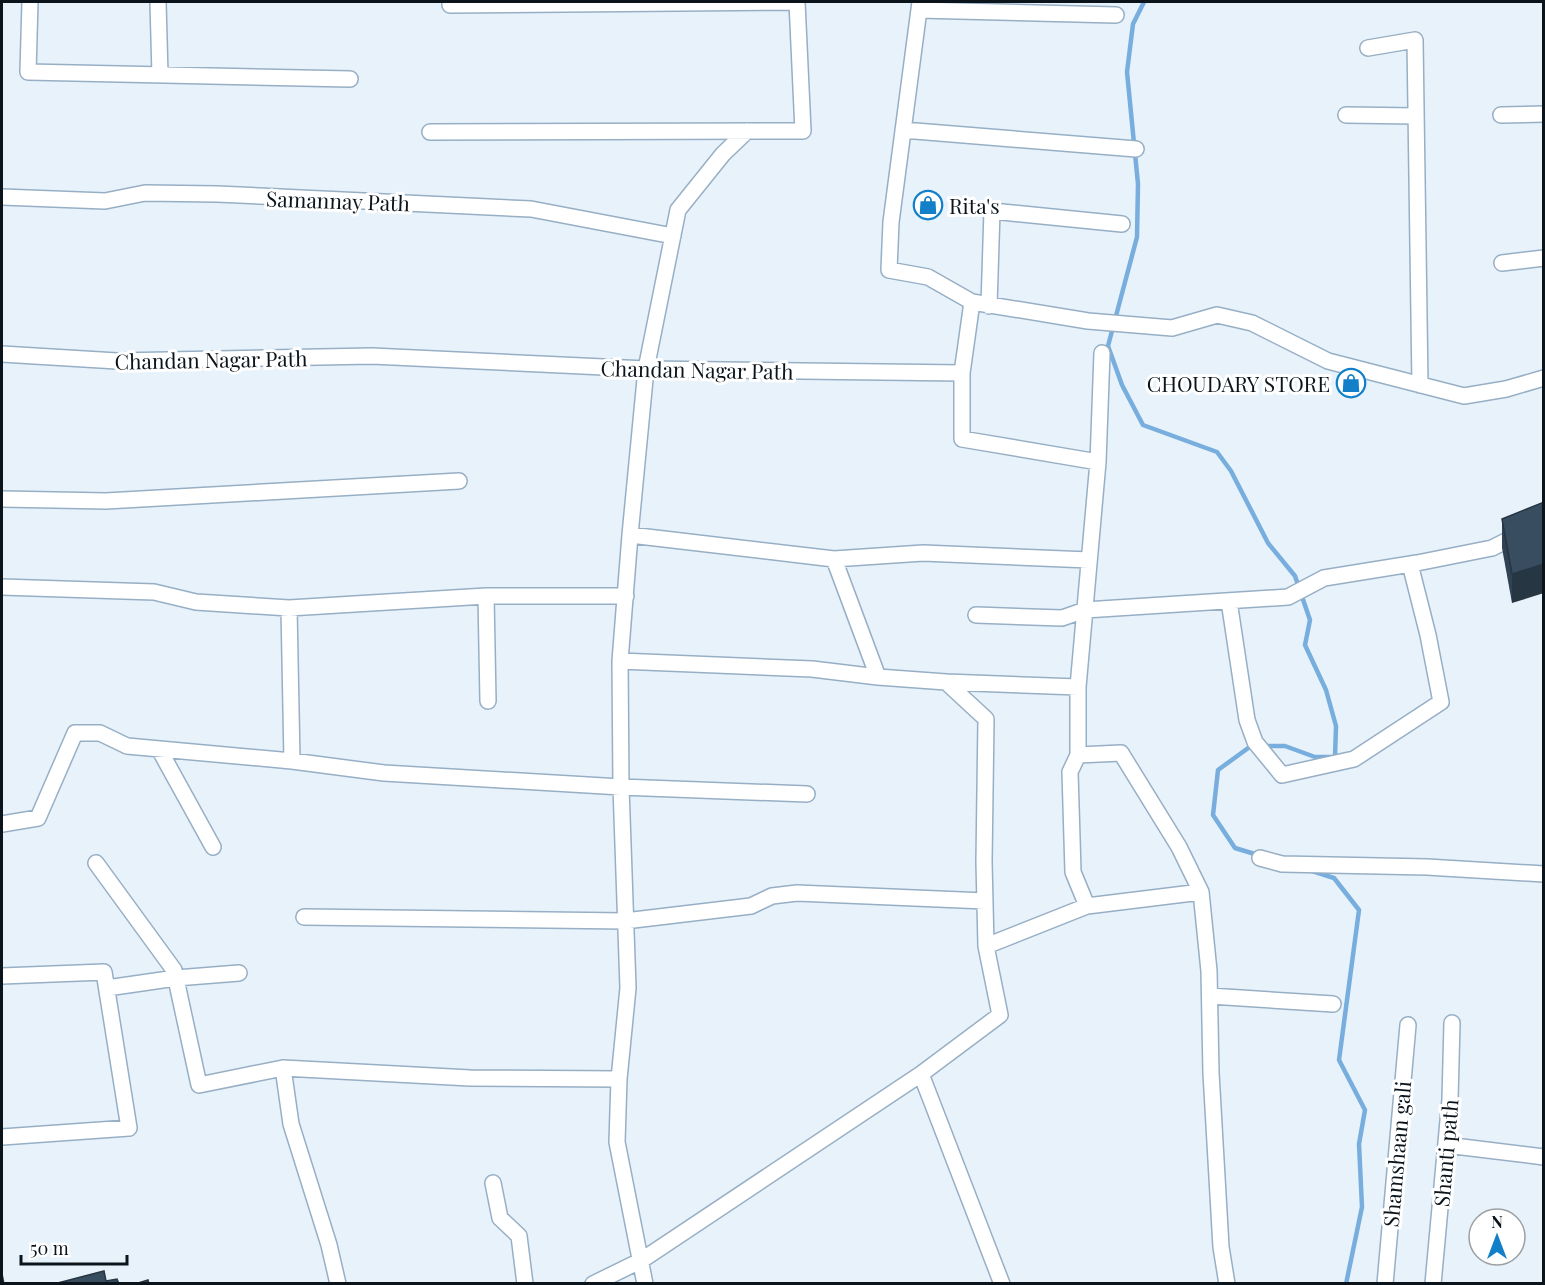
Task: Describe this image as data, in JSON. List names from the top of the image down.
{
  "streets": {
    "street": [
      "Samannay Path",
      "Chandan Nagar Path",
      "Shanti path",
      "Shamshaan gali"
    ]
  },
  "places": {
    "shop": ["Rita's", "CHOUDARY STORE"]
  },
  "scale_bar": "50 m",
  "north": "top"
}
